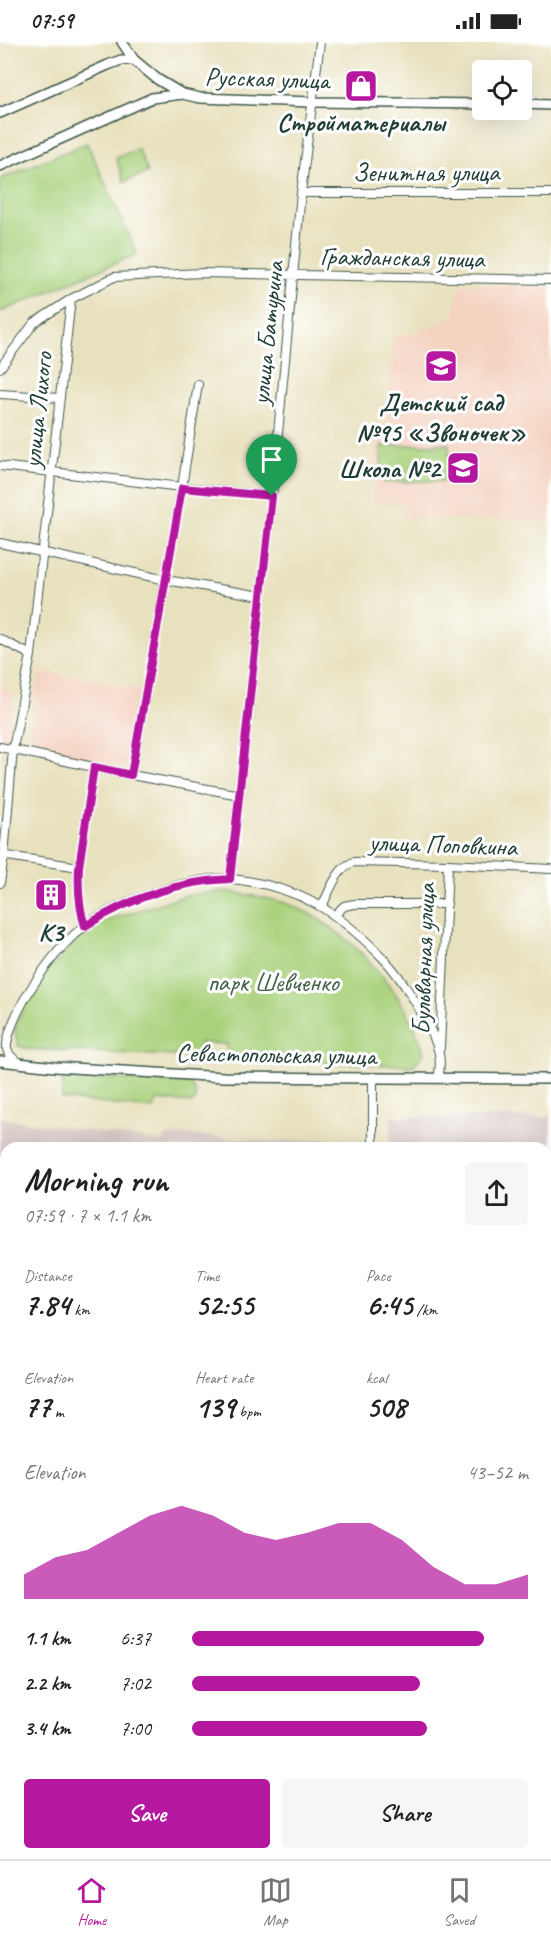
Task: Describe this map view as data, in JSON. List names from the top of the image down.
{
  "streets": {
    "main road": ["Русская улица", "Севастопольская улица"],
    "street": [
      "Зенитная улица",
      "Гражданская улица",
      "улица Батурина",
      "улица Лихого",
      "улица Поповкина",
      "Бульварная улица"
    ]
  },
  "crossings": [
    ["Русская улица", "улица Батурина"],
    ["Зенитная улица", "улица Батурина"],
    ["Гражданская улица", "улица Батурина"],
    ["Гражданская улица", "улица Лихого"],
    ["улица Поповкина", "Бульварная улица"],
    ["Бульварная улица", "Севастопольская улица"]
  ],
  "parks": ["парк Шевченко"],
  "places": {
    "shop": ["Стройматериалы"],
    "school or university": ["Детский сад №95 «Звоночек»", "Школа №2"],
    "building": ["К3"]
  },
  "page": {
    "status": "07:59",
    "heading": ["Morning run", "07:59 · 7 × 1.1 km"],
    "stats": [
      ["Distance", "7.84 km"],
      ["Time", "52:55"],
      ["Pace", "6:45 /km"],
      ["Elevation", "77 m"],
      ["Heart rate", "139 bpm"],
      ["kcal", "508"]
    ],
    "chart": ["Elevation", "43–52 m"],
    "list": [
      {
        "name": "1.1 km",
        "note": "6:37"
      },
      {
        "name": "2.2 km",
        "note": "7:02"
      },
      {
        "name": "3.4 km",
        "note": "7:00"
      }
    ],
    "buttons": ["Save", "Share"],
    "tabs": ["Home", "Map", "Saved"]
  }
}
